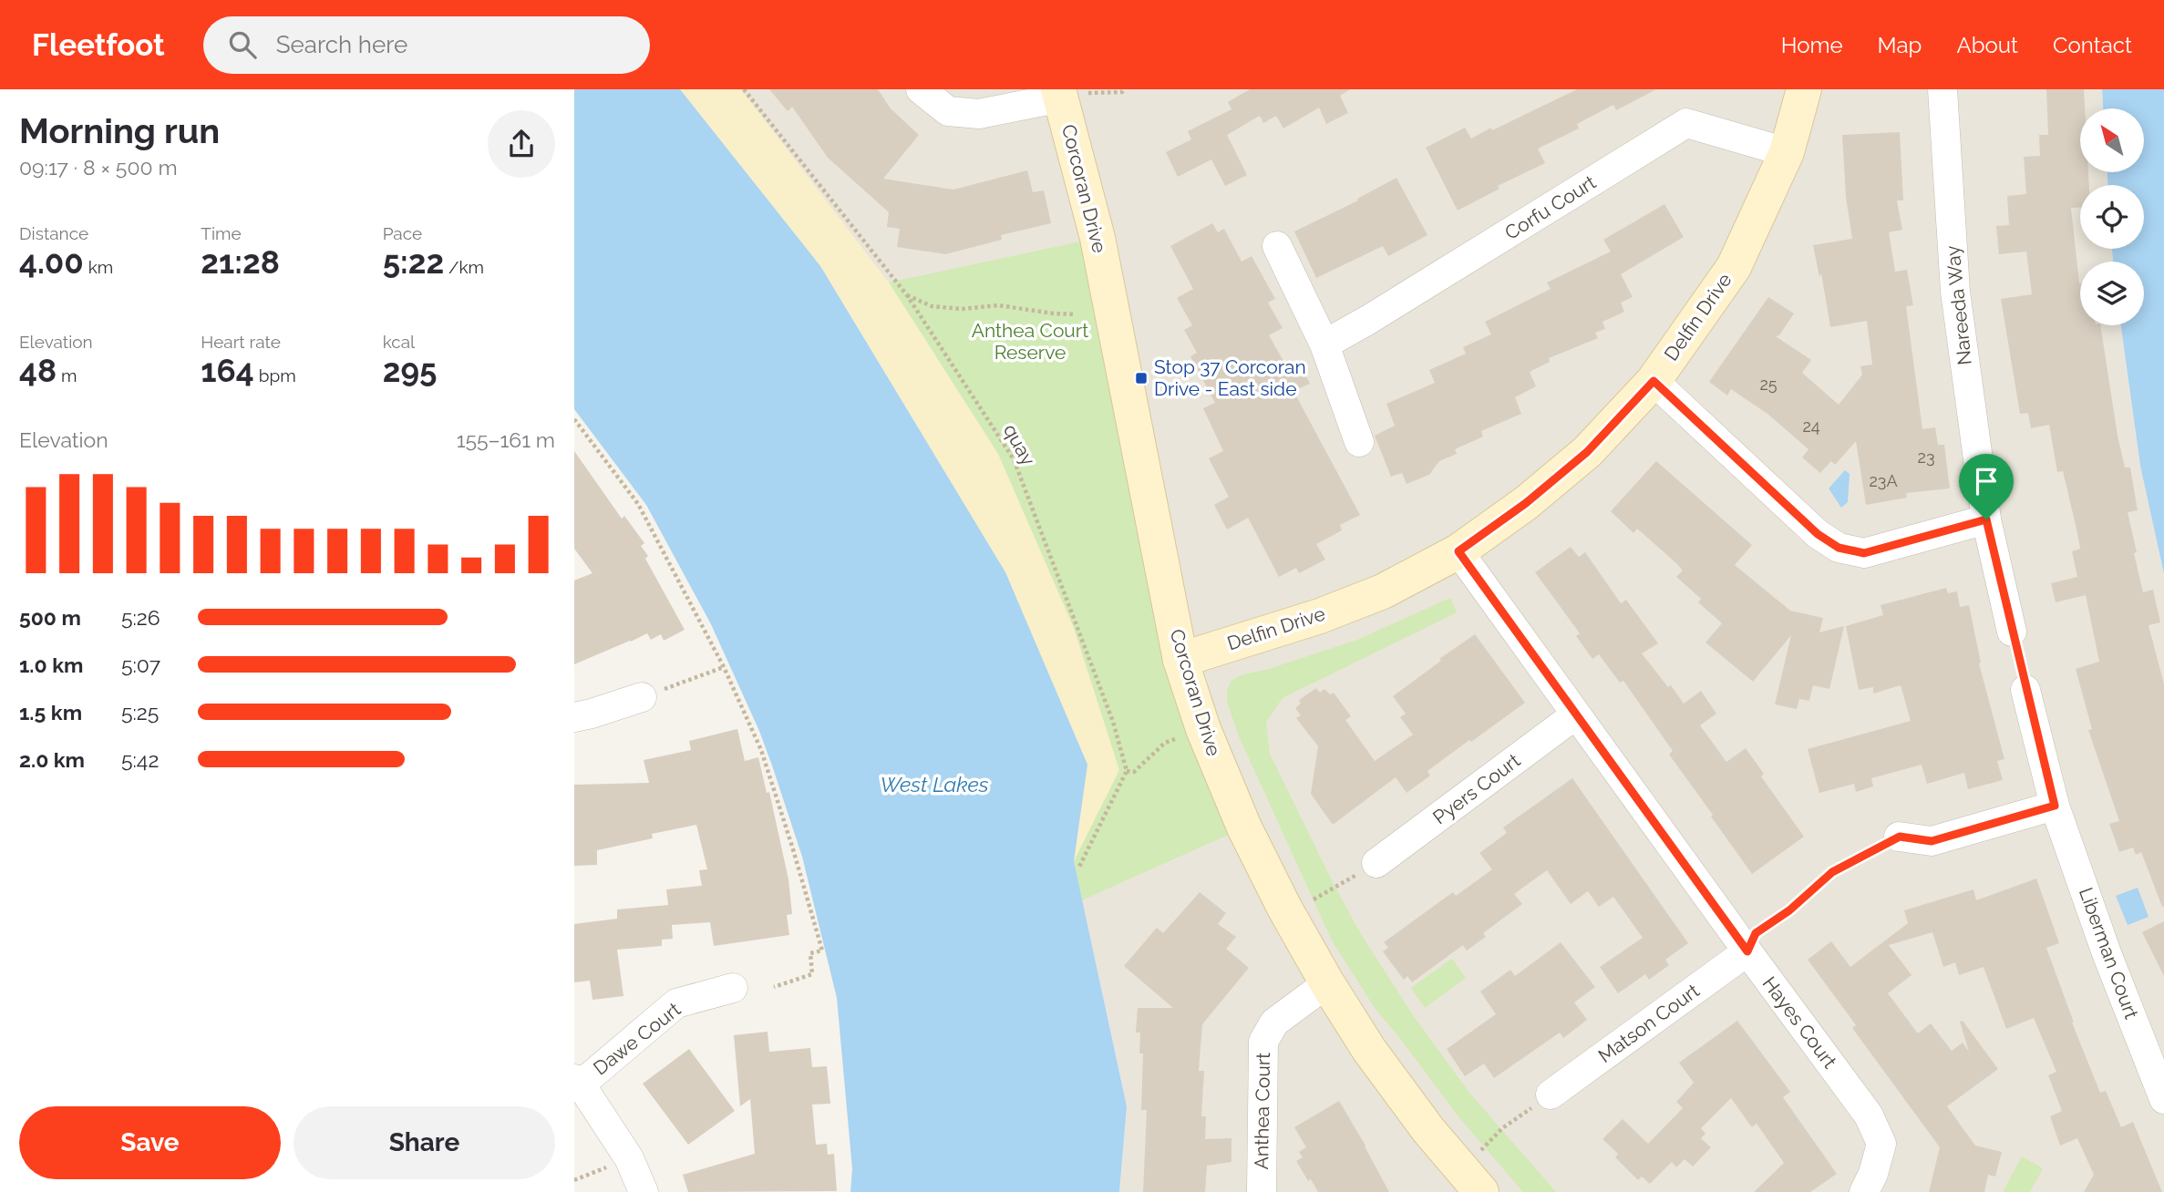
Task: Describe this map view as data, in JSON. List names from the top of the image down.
{
  "streets": {
    "street": [
      "Corcoran Drive",
      "Corfu Court",
      "Nareeda Way",
      "Delfin Drive",
      "Pyers Court",
      "Liberman Court",
      "Hayes Court",
      "Matson Court",
      "Dawe Court",
      "Anthea Court"
    ],
    "path": ["quay"]
  },
  "crossings": [
    ["Corcoran Drive", "Delfin Drive"],
    ["Corcoran Drive", "Anthea Court"],
    ["Corfu Court", "Delfin Drive"],
    ["Delfin Drive", "Hayes Court"],
    ["Pyers Court", "Hayes Court"],
    ["Hayes Court", "Matson Court"]
  ],
  "water": ["West Lakes"],
  "parks": ["Anthea Court Reserve"],
  "places": {
    "transit": ["Stop 37 Corcoran Drive - East side"]
  },
  "house_numbers": [
    "25",
    "24",
    "23",
    "23A"
  ],
  "north": "top left",
  "page": {
    "header": "Fleetfoot",
    "search": "Search here",
    "nav": [
      "Home",
      "Map",
      "About",
      "Contact"
    ],
    "heading": ["Morning run", "09:17 · 8 × 500 m"],
    "stats": [
      ["Distance", "4.00 km"],
      ["Time", "21:28"],
      ["Pace", "5:22 /km"],
      ["Elevation", "48 m"],
      ["Heart rate", "164 bpm"],
      ["kcal", "295"]
    ],
    "chart": ["Elevation", "155–161 m"],
    "list": [
      {
        "name": "500 m",
        "note": "5:26"
      },
      {
        "name": "1.0 km",
        "note": "5:07"
      },
      {
        "name": "1.5 km",
        "note": "5:25"
      },
      {
        "name": "2.0 km",
        "note": "5:42"
      }
    ],
    "buttons": ["Save", "Share"]
  }
}
